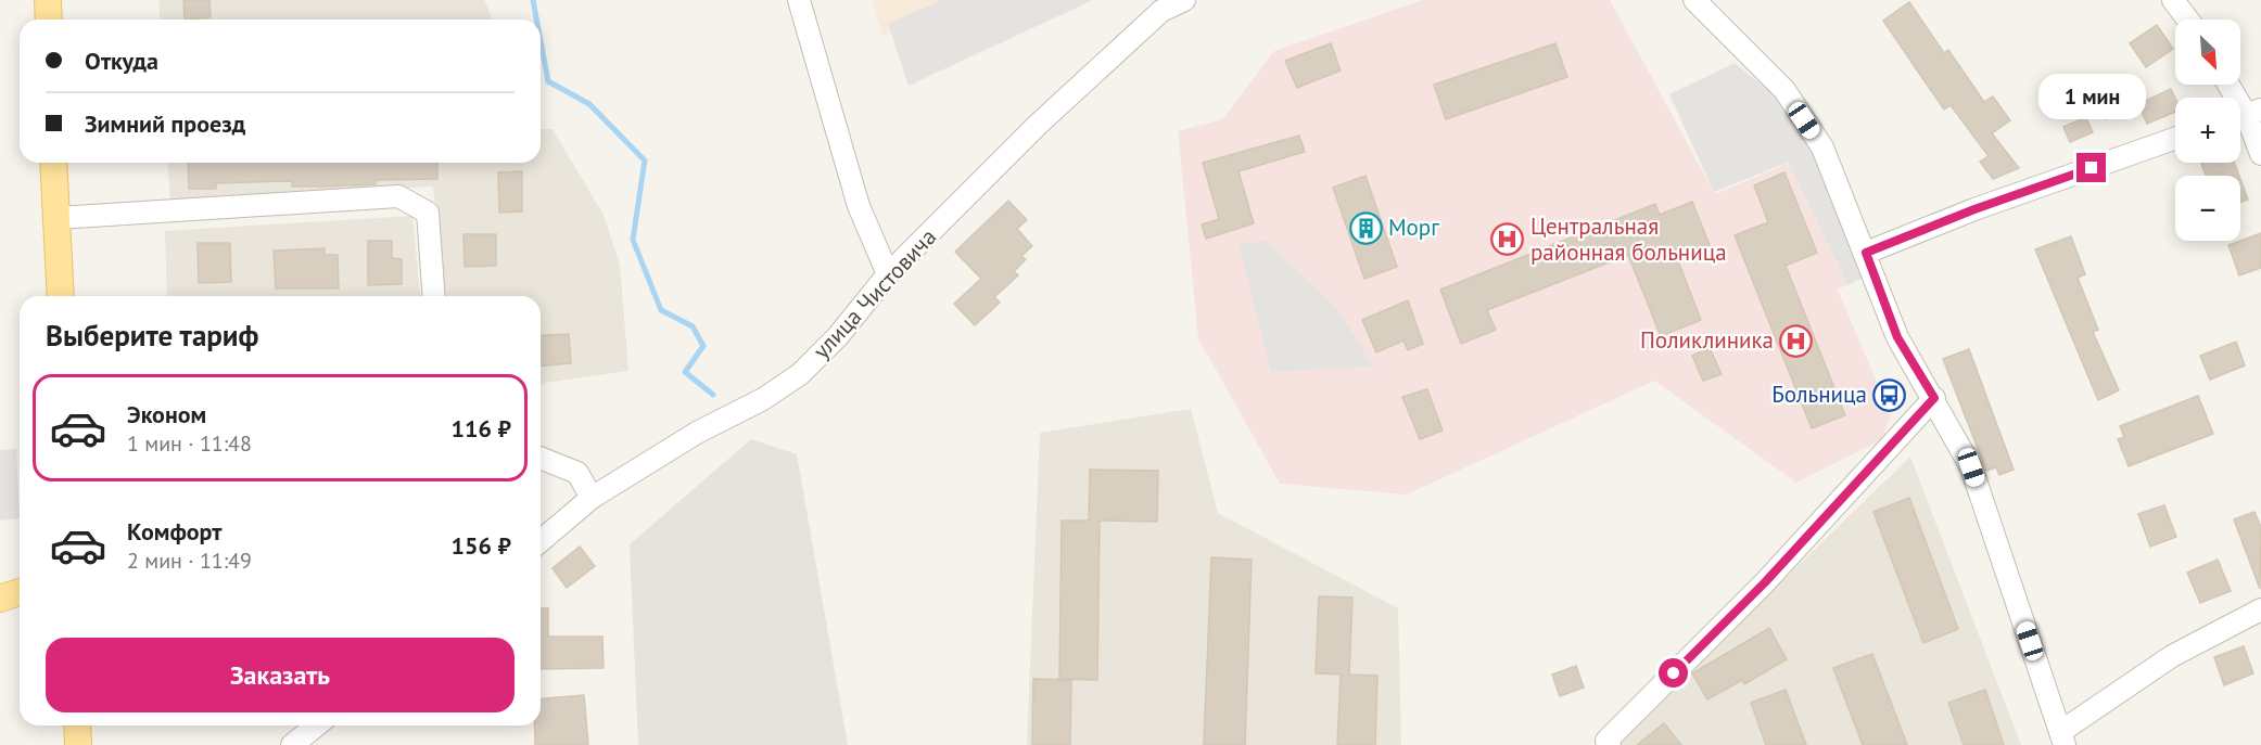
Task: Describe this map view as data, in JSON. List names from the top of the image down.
{
  "streets": {
    "street": ["улица Чистовича"]
  },
  "places": {
    "building": ["Морг"],
    "hospital": ["Центральная районная больница", "Поликлиника"],
    "bus stop": ["Больница"]
  },
  "north": "bottom right",
  "page": {
    "map_buttons": ["+", "−"],
    "banner": ["Откуда", "Зимний проезд"],
    "bubble": "1 мин",
    "heading": "Выберите тариф",
    "list": [
      {
        "name": "Эконом",
        "note": "1 мин · 11:48",
        "value": "116 ₽"
      },
      {
        "name": "Комфорт",
        "note": "2 мин · 11:49",
        "value": "156 ₽"
      }
    ],
    "buttons": "Заказать"
  }
}
